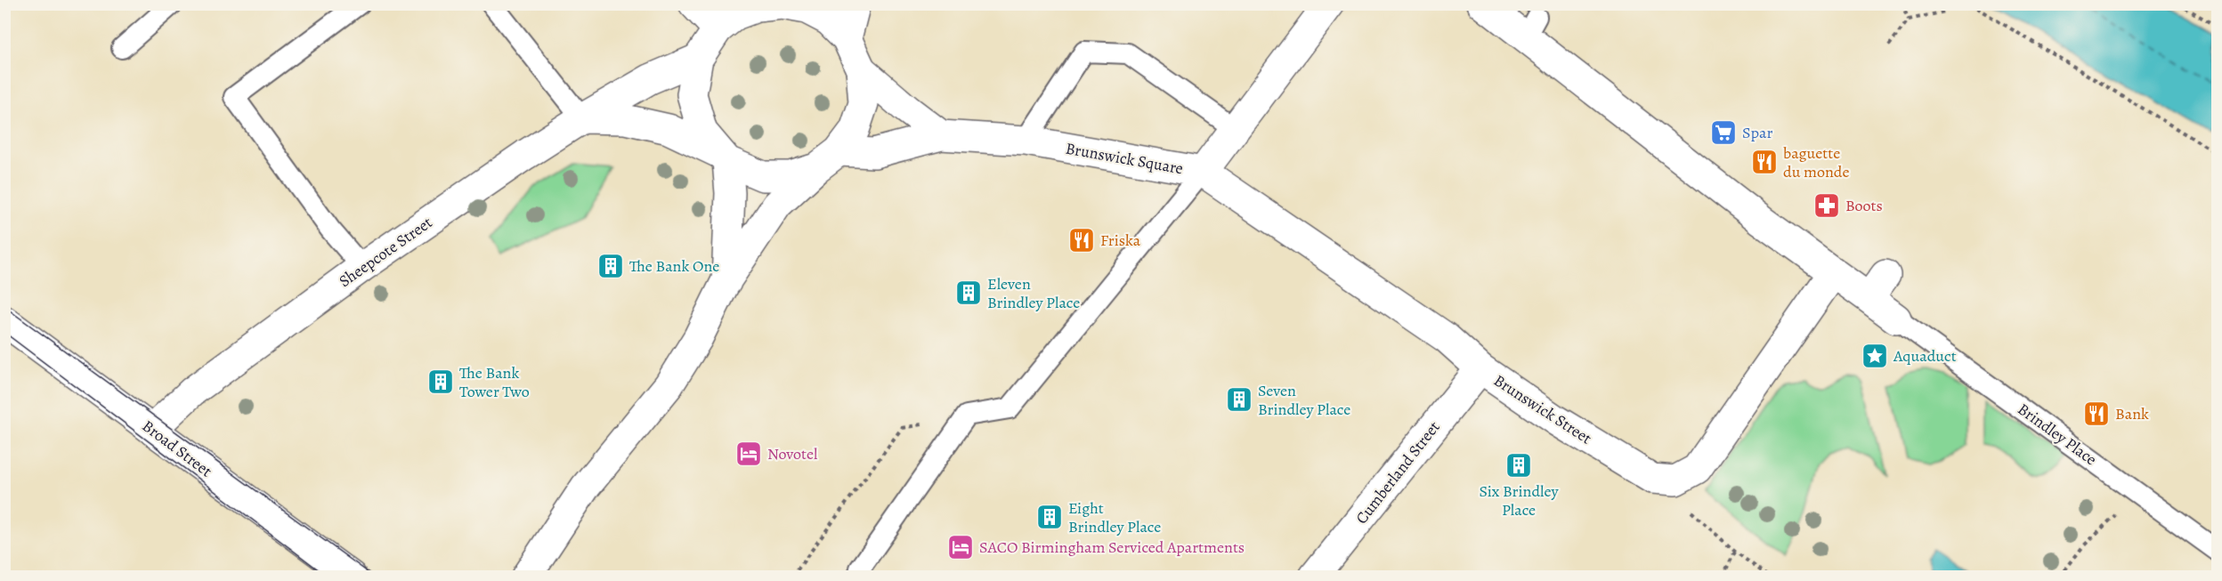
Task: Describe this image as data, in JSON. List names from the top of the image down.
{
  "streets": {
    "street": [
      "Brunswick Square",
      "Sheepcote Street",
      "Brunswick Street",
      "Broad Street",
      "Cumberland Street"
    ],
    "lane": ["Brindley Place"]
  },
  "crossings": [
    ["Brunswick Square", "Sheepcote Street"],
    ["Brunswick Square", "Brunswick Street"],
    ["Sheepcote Street", "Broad Street"],
    ["Brunswick Street", "Cumberland Street"]
  ],
  "places": {
    "supermarket": ["Spar"],
    "restaurant": ["baguette du monde", "Friska", "Bank"],
    "pharmacy": ["Boots"],
    "building": [
      "The Bank One",
      "Eleven Brindley Place",
      "The Bank Tower Two",
      "Seven Brindley Place",
      "Six Brindley Place",
      "Eight Brindley Place"
    ],
    "place": ["Aquaduct"],
    "hotel": ["Novotel", "SACO Birmingham Serviced Apartments"]
  }
}
